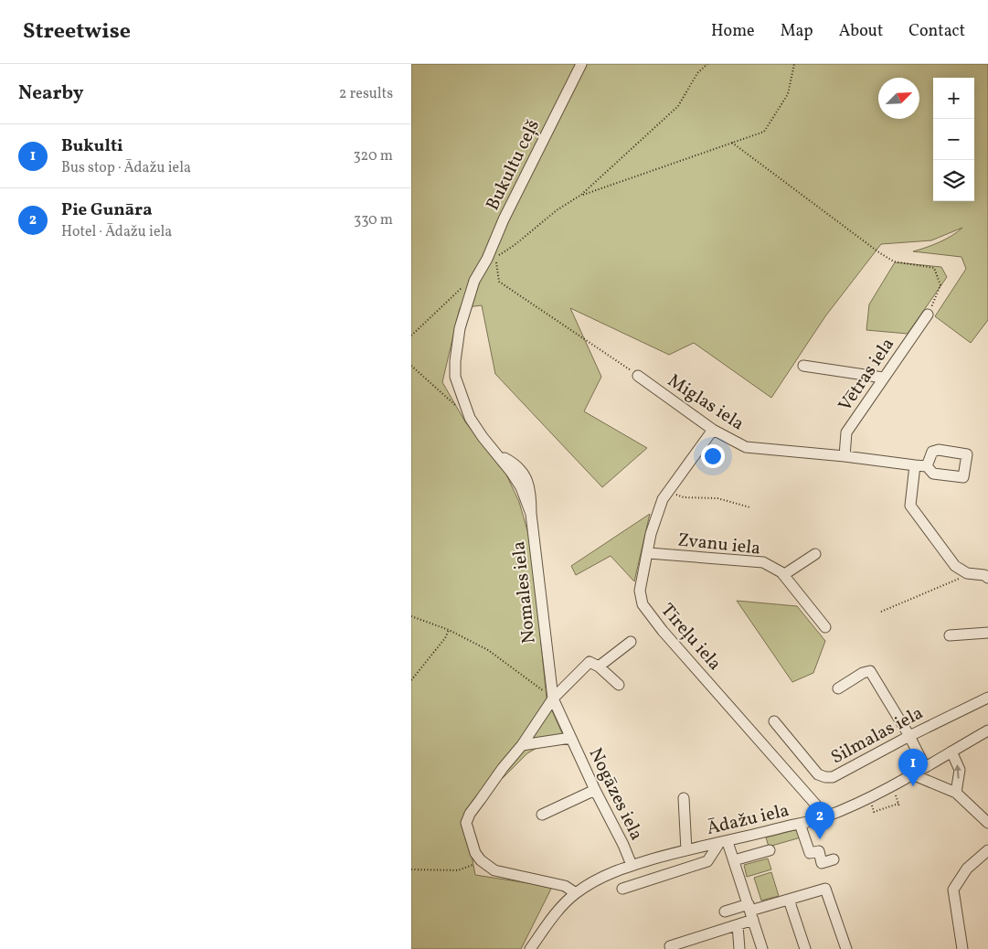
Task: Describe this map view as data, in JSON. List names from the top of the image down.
{
  "streets": {
    "street": [
      "Bukultu ceļš",
      "Vētras iela",
      "Miglas iela",
      "Zvanu iela",
      "Nomales iela",
      "Tīreļu iela",
      "Silmalas iela",
      "Nogāzes iela",
      "Ādažu iela"
    ]
  },
  "crossings": [
    ["Bukultu ceļš", "Nomales iela"],
    ["Vētras iela", "Miglas iela"],
    ["Miglas iela", "Tīreļu iela"],
    ["Zvanu iela", "Tīreļu iela"],
    ["Nomales iela", "Nogāzes iela"],
    ["Tīreļu iela", "Ādažu iela"],
    ["Nogāzes iela", "Ādažu iela"]
  ],
  "north": "top right",
  "page": {
    "header": "Streetwise",
    "nav": [
      "Home",
      "Map",
      "About",
      "Contact"
    ],
    "heading": ["Nearby", "2 results"],
    "map_buttons": ["+", "−"],
    "list": [
      {
        "mark": "1",
        "name": "Bukulti",
        "note": "Bus stop · Ādažu iela",
        "value": "320 m"
      },
      {
        "mark": "2",
        "name": "Pie Gunāra",
        "note": "Hotel · Ādažu iela",
        "value": "330 m"
      }
    ],
    "pins": ["1", "2"]
  }
}
